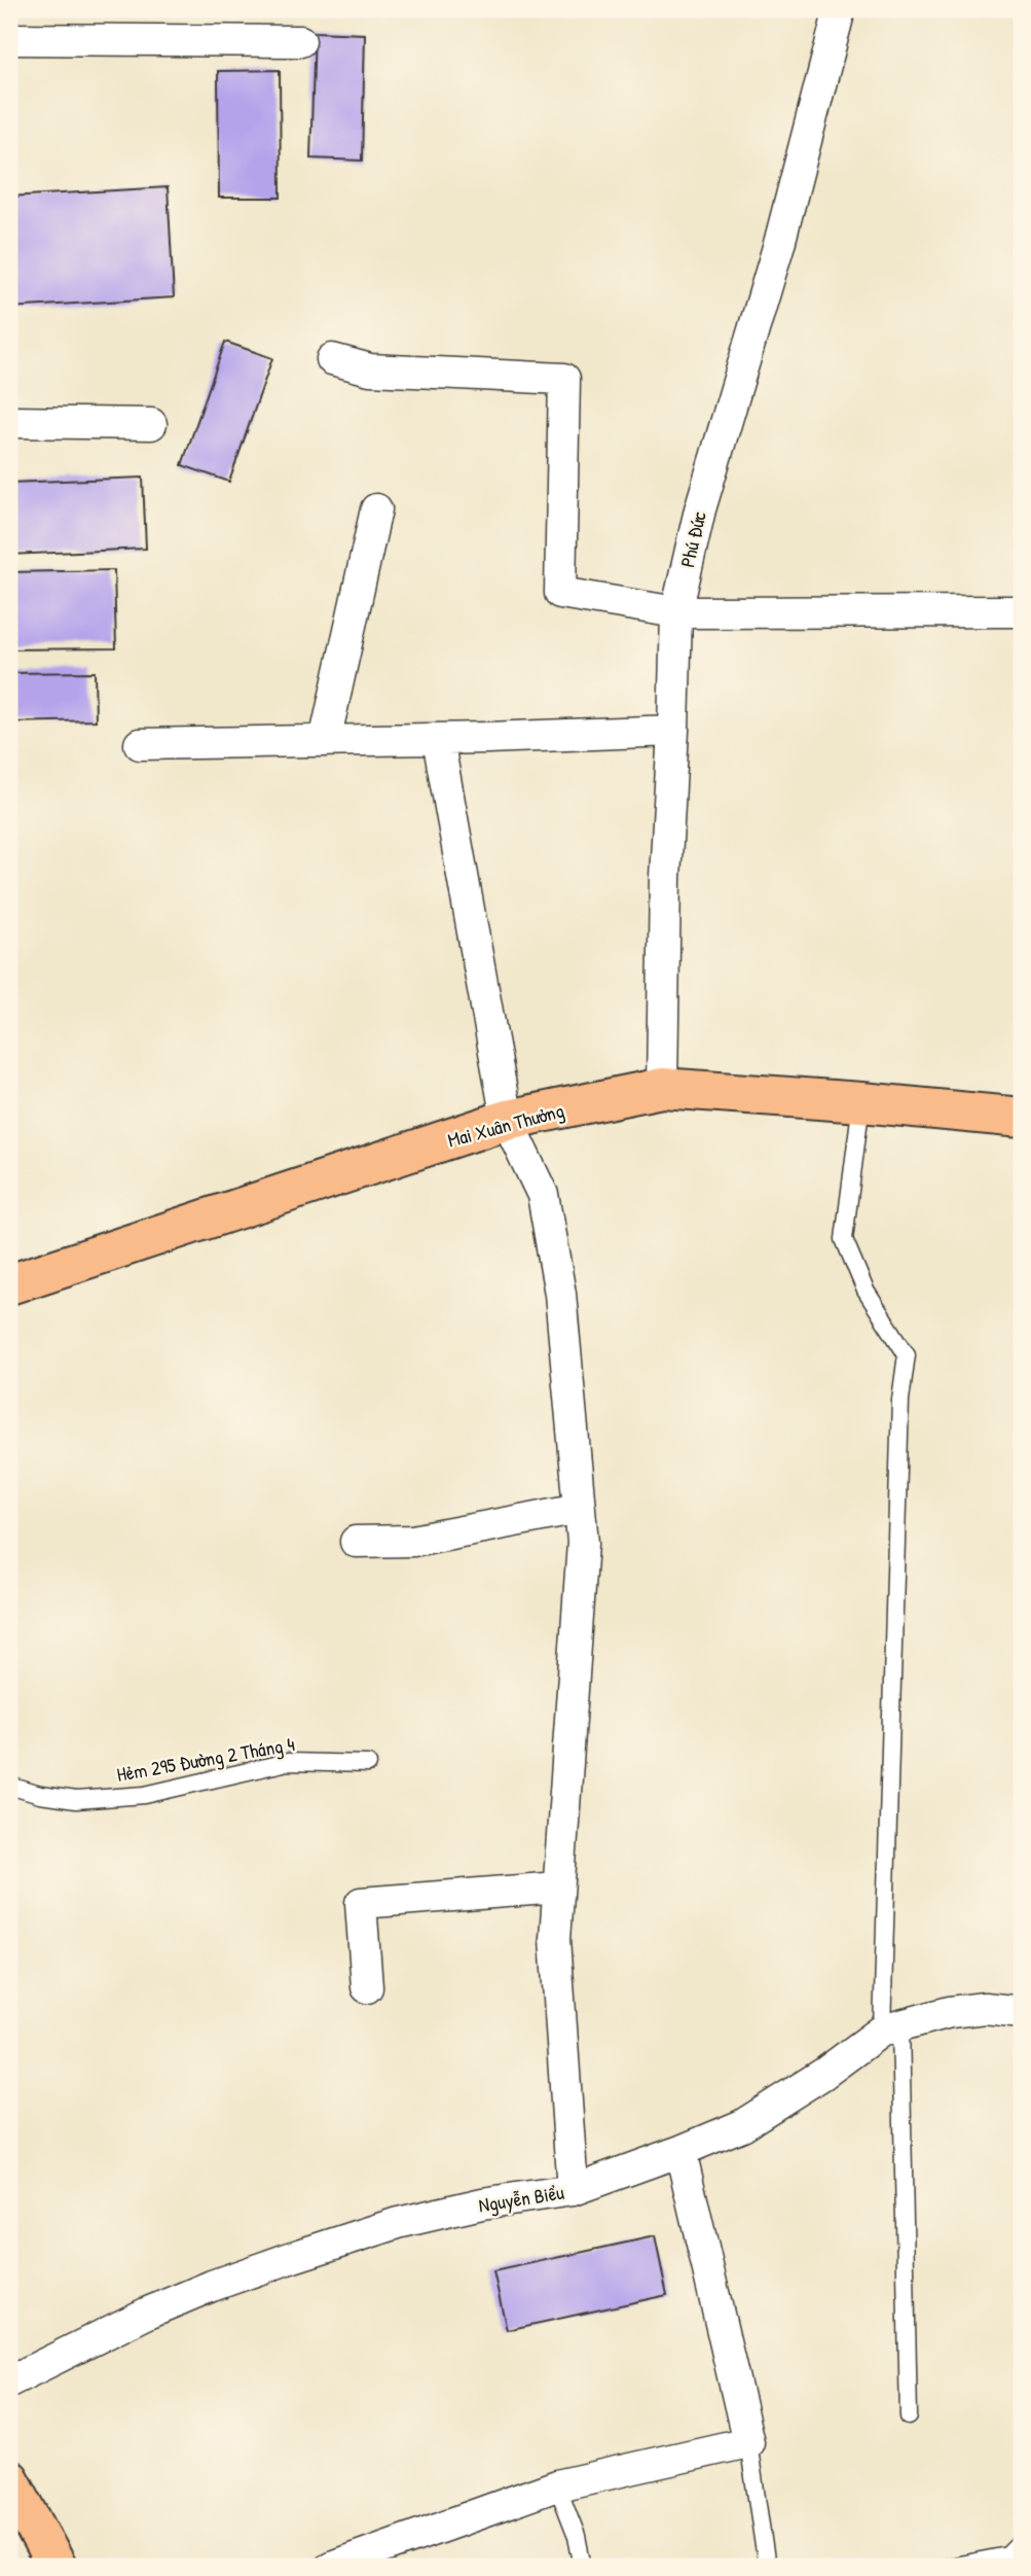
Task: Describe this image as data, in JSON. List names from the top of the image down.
{
  "streets": {
    "main road": ["Mai Xuân Thưởng"],
    "street": ["Phú Đức", "Nguyễn Biểu"],
    "lane": ["Hẻm 295 Đường 2 Tháng 4"]
  },
  "crossings": [
    ["Phú Đức", "Mai Xuân Thưởng"]
  ]
}
